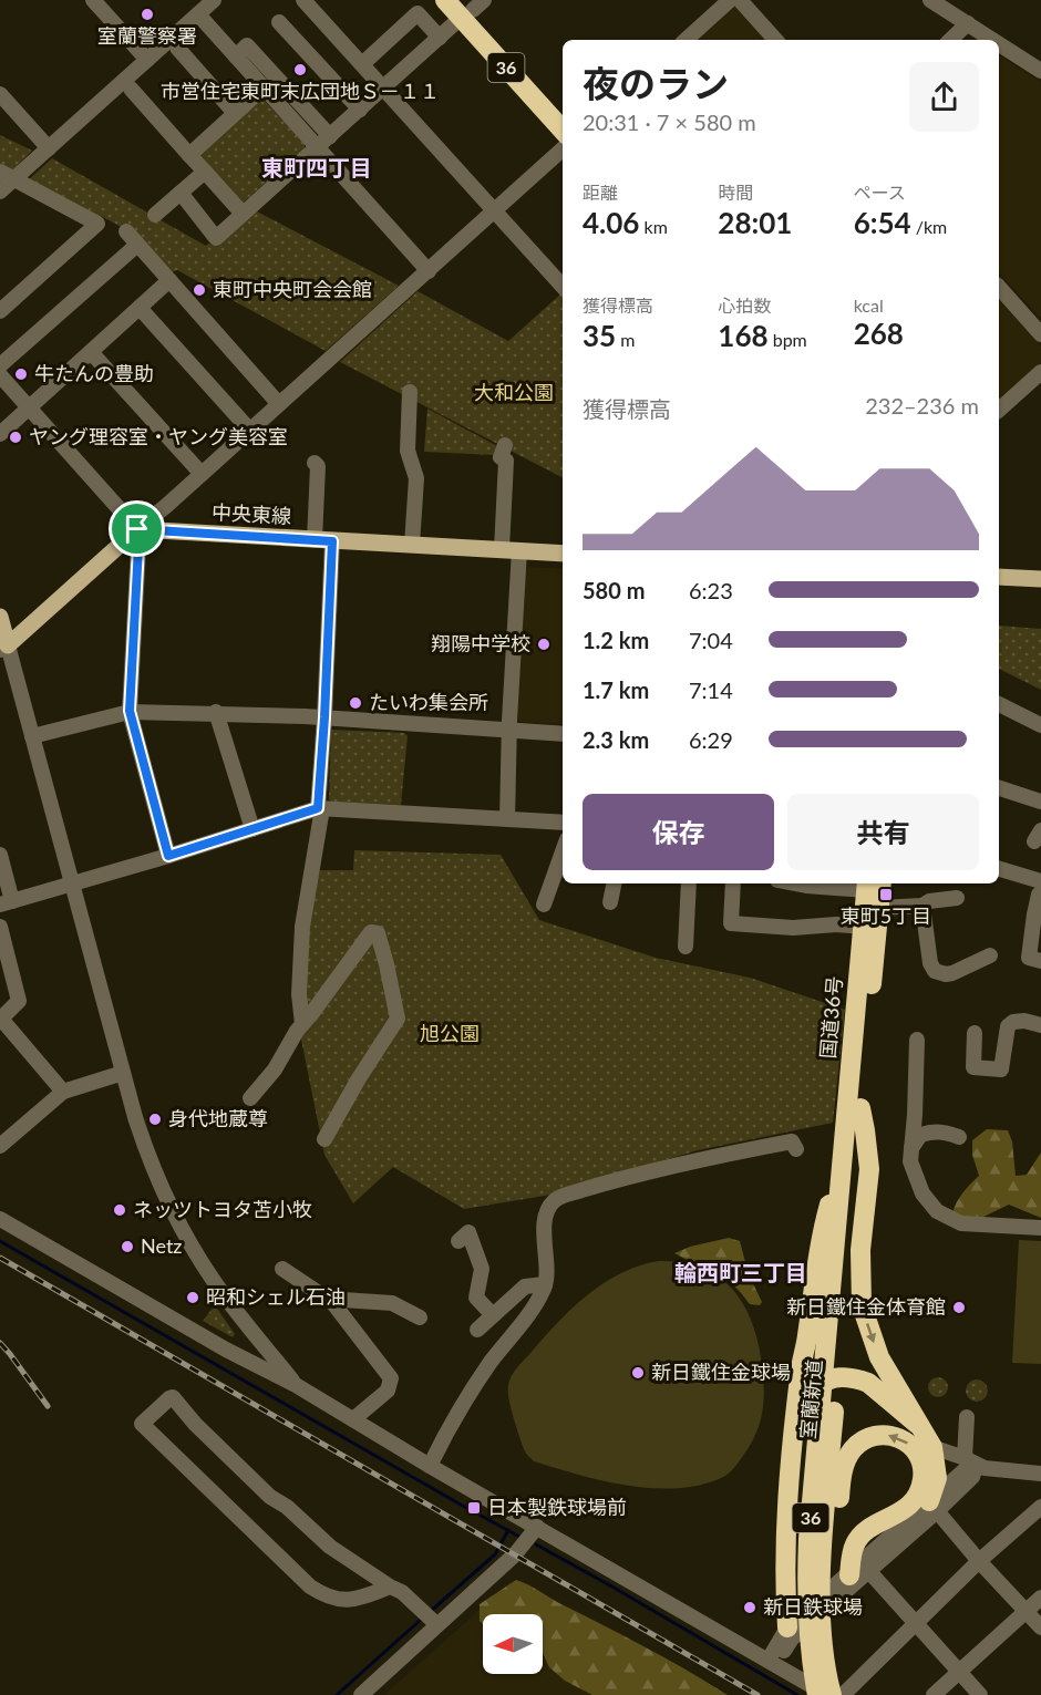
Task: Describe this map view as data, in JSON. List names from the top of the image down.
{
  "streets": {
    "highway": ["36", "国道36号", "室蘭新道"],
    "main road": ["中央東線"]
  },
  "crossings": [
    ["国道36号", "室蘭新道"]
  ],
  "districts": ["東町四丁目", "輪西町三丁目"],
  "parks": ["大和公園", "旭公園"],
  "places": {
    "other": [
      "室蘭警察署",
      "市営住宅東町末広団地Ｓ－１１",
      "東町中央町会会館",
      "牛たんの豊助",
      "ヤング理容室・ヤング美容室",
      "翔陽中学校",
      "たいわ集会所",
      "身代地蔵尊",
      "ネッツトヨタ苫小牧",
      "Netz",
      "昭和シェル石油",
      "新日鐵住金体育館",
      "新日鐵住金球場",
      "新日鉄球場"
    ],
    "transit": ["東町5丁目", "日本製鉄球場前"]
  },
  "north": "left",
  "page": {
    "heading": ["夜のラン", "20:31 · 7 × 580 m"],
    "stats": [
      ["距離", "4.06 km"],
      ["時間", "28:01"],
      ["ペース", "6:54 /km"],
      ["獲得標高", "35 m"],
      ["心拍数", "168 bpm"],
      ["kcal", "268"]
    ],
    "chart": ["獲得標高", "232–236 m"],
    "list": [
      {
        "name": "580 m",
        "note": "6:23"
      },
      {
        "name": "1.2 km",
        "note": "7:04"
      },
      {
        "name": "1.7 km",
        "note": "7:14"
      },
      {
        "name": "2.3 km",
        "note": "6:29"
      }
    ],
    "buttons": ["保存", "共有"]
  }
}
